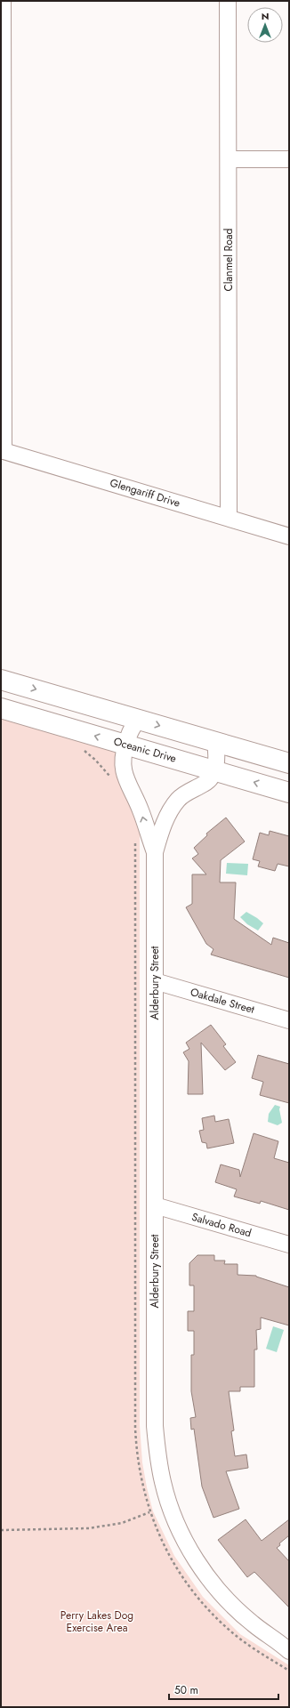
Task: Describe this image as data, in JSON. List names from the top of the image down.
{
  "streets": {
    "main road": ["Oceanic Drive"],
    "street": [
      "Clanmel Road",
      "Glengariff Drive",
      "Alderbury Street",
      "Oakdale Street",
      "Salvado Road"
    ]
  },
  "crossings": [
    ["Clanmel Road", "Glengariff Drive"],
    ["Oceanic Drive", "Alderbury Street"],
    ["Alderbury Street", "Oakdale Street"],
    ["Alderbury Street", "Salvado Road"]
  ],
  "parks": ["Perry Lakes Dog Exercise Area"],
  "scale_bar": "50 m",
  "north": "top"
}
